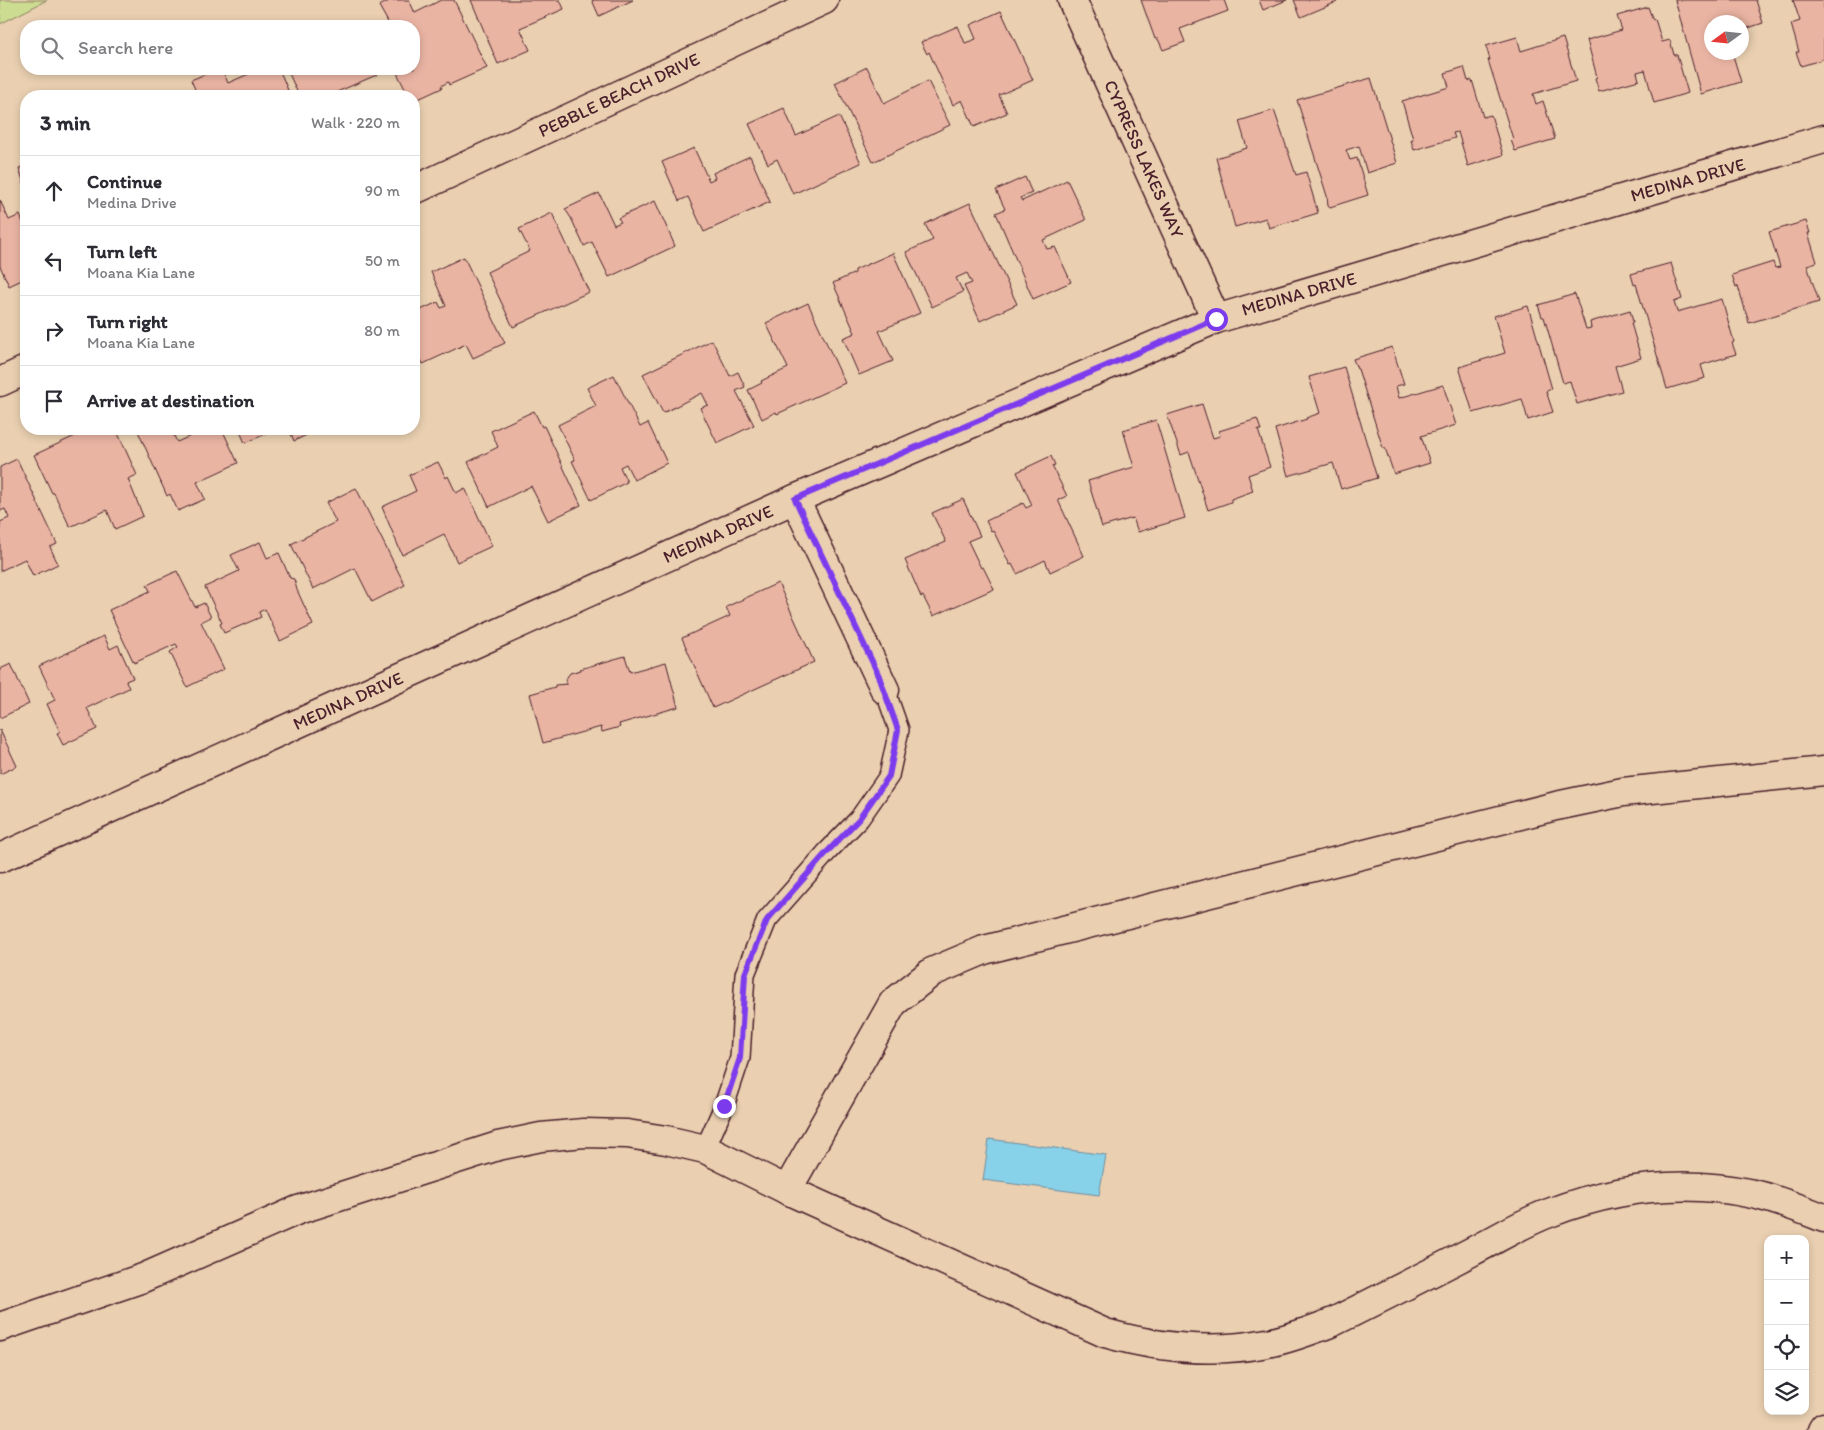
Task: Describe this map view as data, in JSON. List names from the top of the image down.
{
  "streets": {
    "street": ["PEBBLE BEACH DRIVE", "CYPRESS LAKES WAY", "MEDINA DRIVE"]
  },
  "crossings": [
    ["CYPRESS LAKES WAY", "MEDINA DRIVE"]
  ],
  "north": "left",
  "page": {
    "search": "Search here",
    "heading": ["3 min", "Walk · 220 m"],
    "list": [
      ["Continue", "Medina Drive", "90 m"],
      ["Turn left", "Moana Kia Lane", "50 m"],
      ["Turn right", "Moana Kia Lane", "80 m"],
      "Arrive at destination"
    ],
    "map_buttons": ["+", "−"]
  }
}
